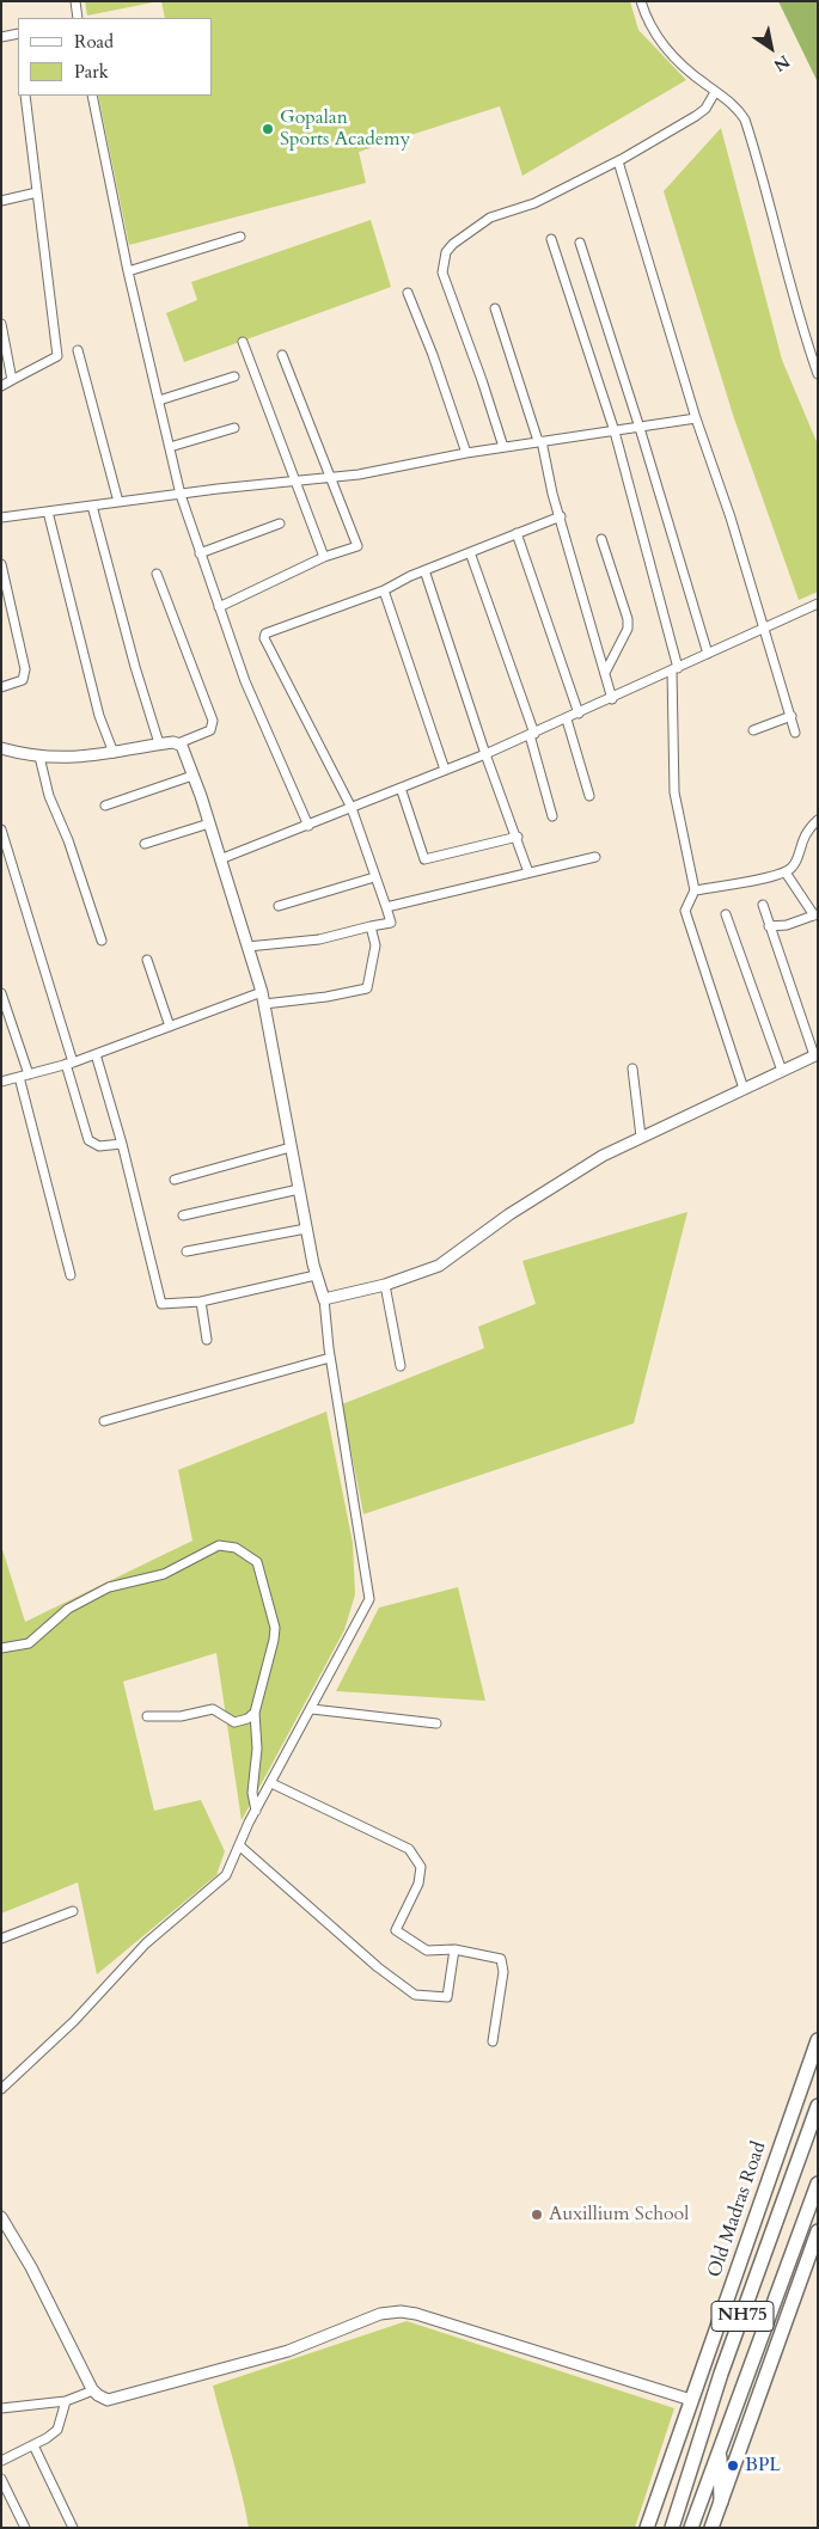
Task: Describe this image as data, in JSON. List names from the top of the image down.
{
  "streets": {
    "main road": ["Old Madras Road", "NH75"]
  },
  "places": ["Gopalan Sports Academy", "Auxillium School", "BPL"],
  "legend": ["Road", "Park"],
  "north": "bottom right"
}
